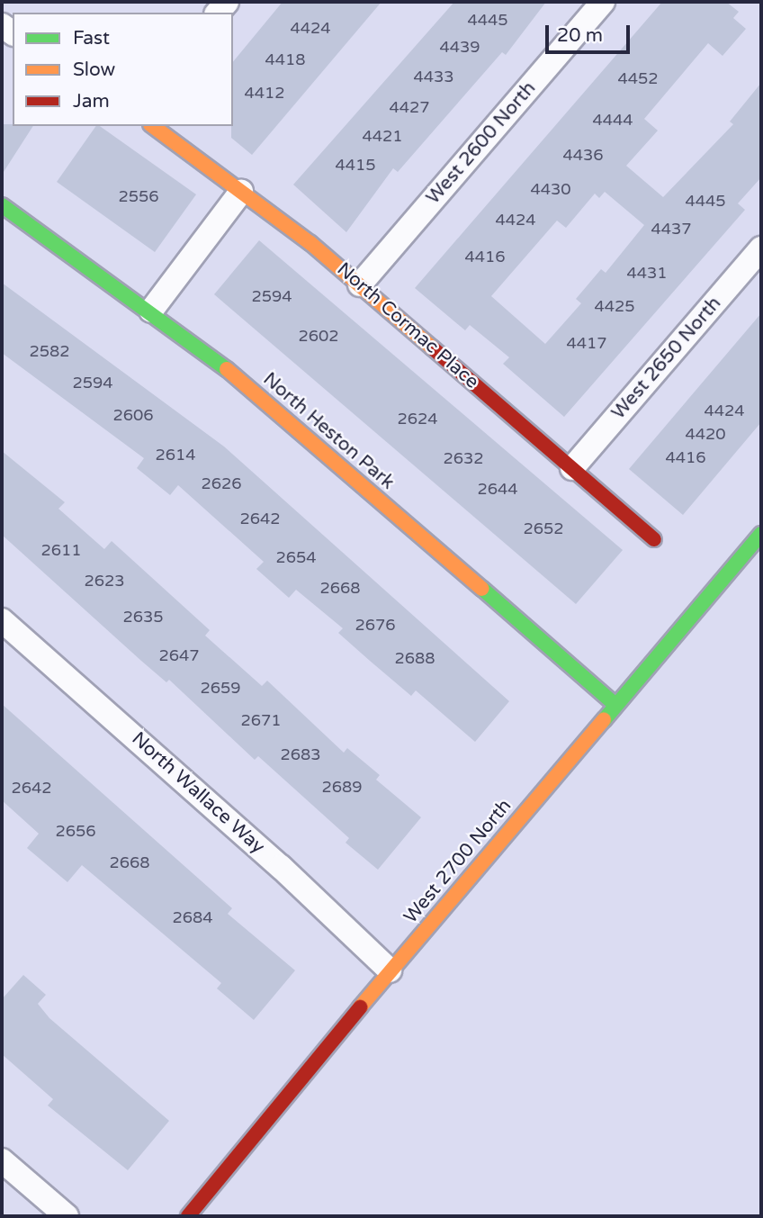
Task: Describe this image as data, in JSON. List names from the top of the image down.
{
  "streets": {
    "street": [
      "West 2600 North",
      "North Cormac Place",
      "West 2650 North",
      "North Heston Park",
      "North Wallace Way",
      "West 2700 North"
    ]
  },
  "crossings": [
    ["West 2600 North", "North Cormac Place"],
    ["North Cormac Place", "West 2650 North"],
    ["North Heston Park", "West 2700 North"],
    ["North Wallace Way", "West 2700 North"]
  ],
  "house_numbers": [
    "4445",
    "4424",
    "4439",
    "4418",
    "4433",
    "4452",
    "4412",
    "4427",
    "4444",
    "4421",
    "4436",
    "4415",
    "4430",
    "2556",
    "4445",
    "4424",
    "4437",
    "4416",
    "4431",
    "2594",
    "4425",
    "2602",
    "4417",
    "2582",
    "2594",
    "4424",
    "2606",
    "2624",
    "4420",
    "2614",
    "4416",
    "2632",
    "2626",
    "2644",
    "2642",
    "2652",
    "2611",
    "2654",
    "2623",
    "2668",
    "2635",
    "2676",
    "2647",
    "2688",
    "2659",
    "2671",
    "2683",
    "2689",
    "2642",
    "2656",
    "2668",
    "2684"
  ],
  "legend": ["Fast", "Slow", "Jam"],
  "scale_bar": "20 m"
}
